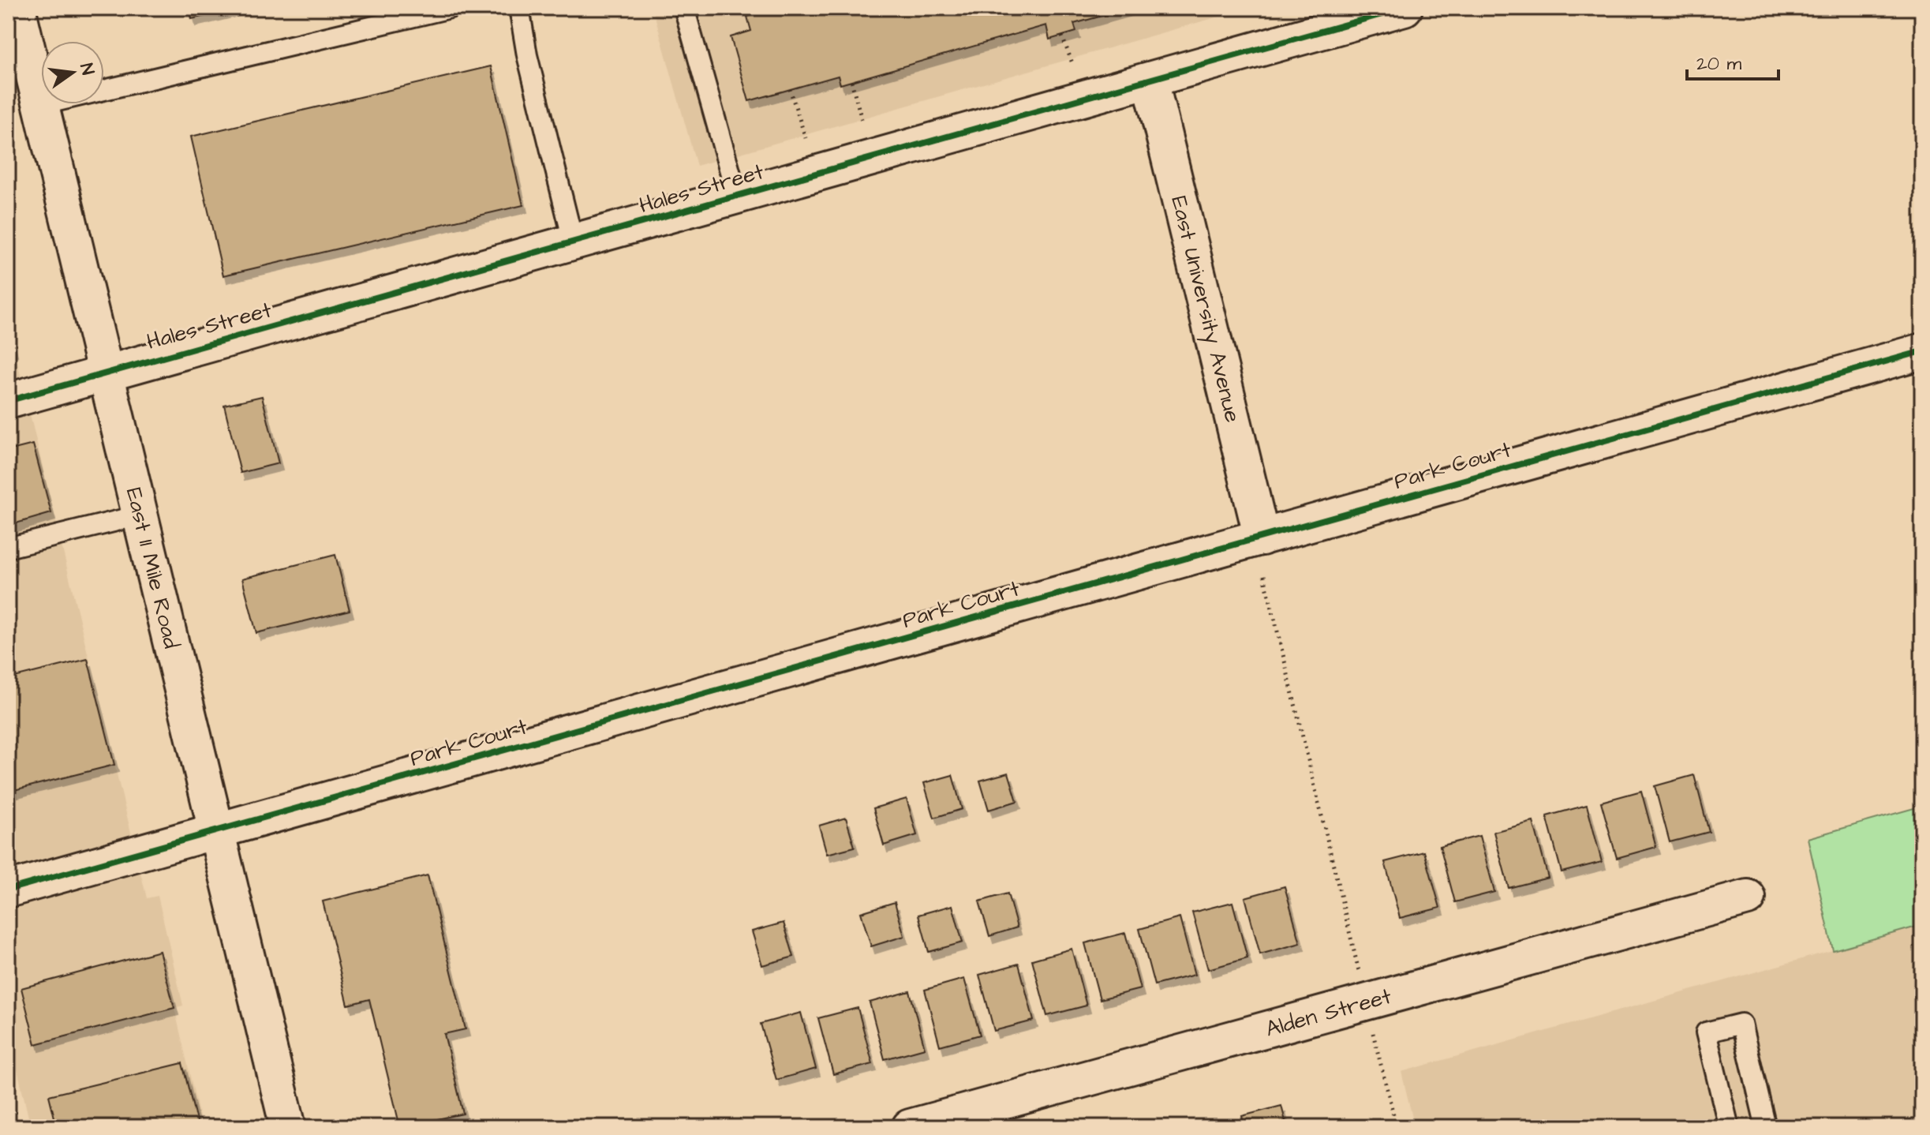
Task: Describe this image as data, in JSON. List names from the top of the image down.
{
  "streets": {
    "street": [
      "Hales Street",
      "East University Avenue",
      "Park Court",
      "East 11 Mile Road",
      "Alden Street"
    ]
  },
  "crossings": [
    ["Hales Street", "East University Avenue"],
    ["Hales Street", "East 11 Mile Road"],
    ["East University Avenue", "Park Court"],
    ["Park Court", "East 11 Mile Road"]
  ],
  "scale_bar": "20 m",
  "north": "right"
}
